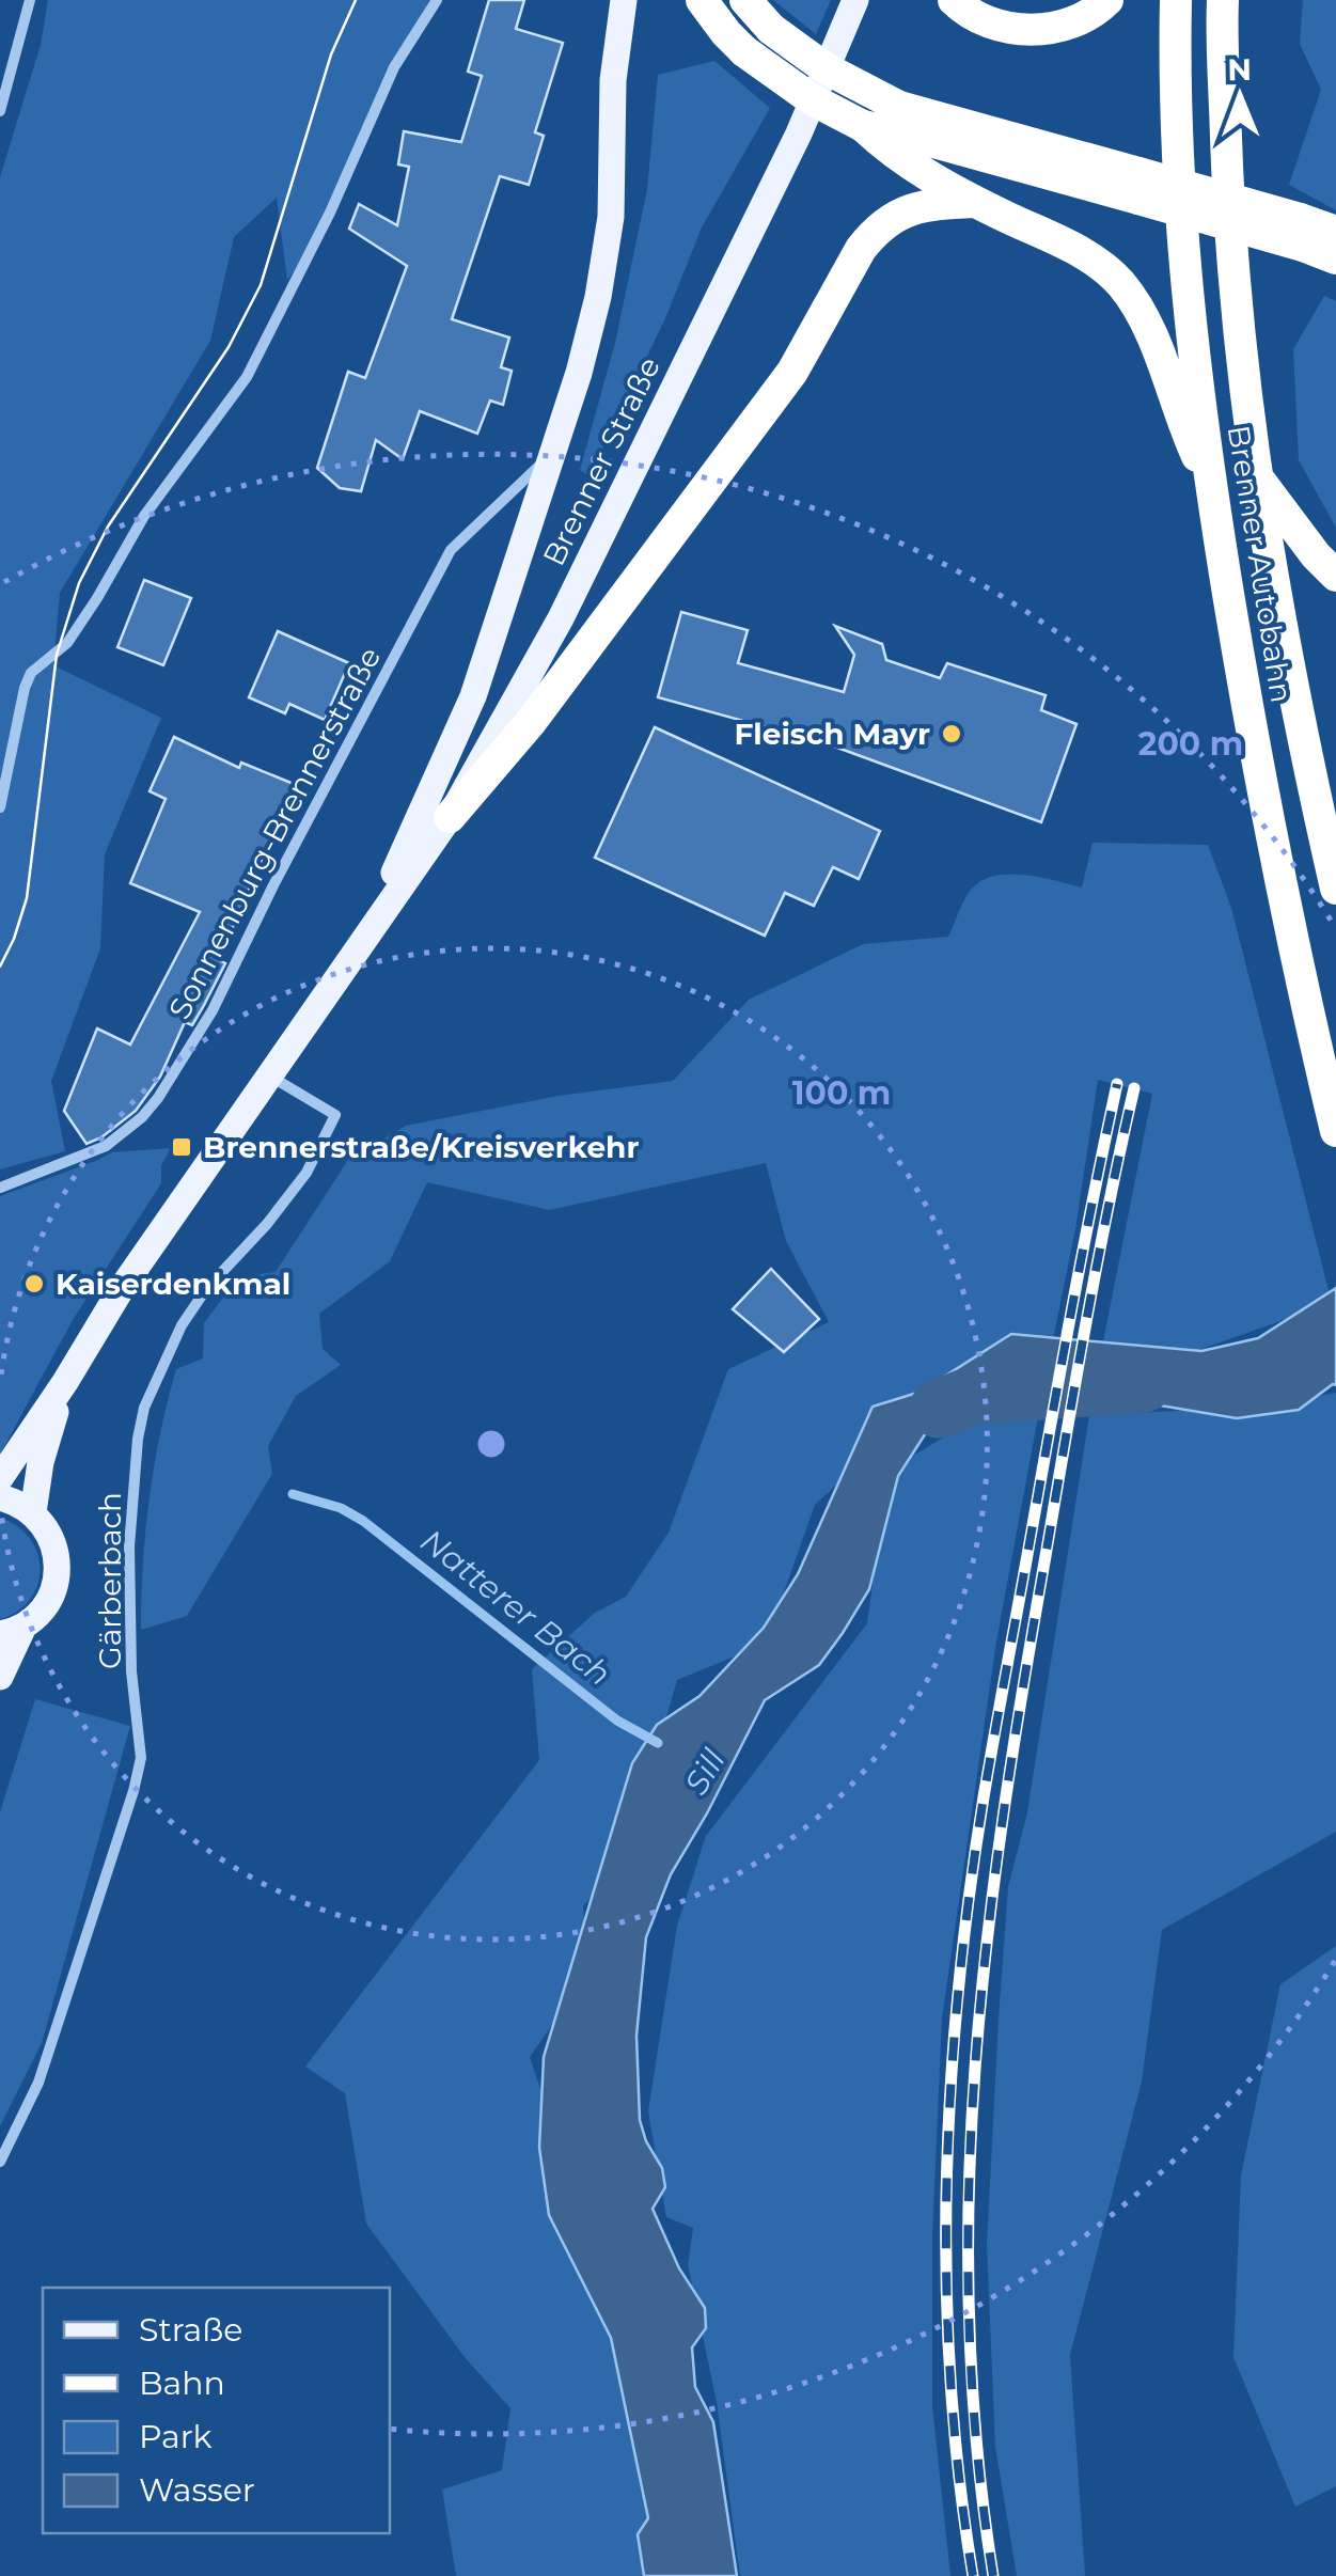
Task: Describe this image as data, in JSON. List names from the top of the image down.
{
  "streets": {
    "highway": ["Brenner Autobahn"],
    "main road": ["Brenner Straße"],
    "street": ["Sonnenburg-Brennerstraße", "Gärberbach"]
  },
  "crossings": [
    ["Brenner Straße", "Sonnenburg-Brennerstraße"],
    ["Brenner Straße", "Gärberbach"]
  ],
  "water": ["Natterer Bach", "Sill"],
  "places": {
    "other": ["Fleisch Mayr", "Kaiserdenkmal"],
    "transit": ["Brennerstraße/Kreisverkehr"]
  },
  "legend": [
    "Straße",
    "Bahn",
    "Park",
    "Wasser"
  ],
  "north": "top",
  "rings": ["200 m", "100 m"]
}
